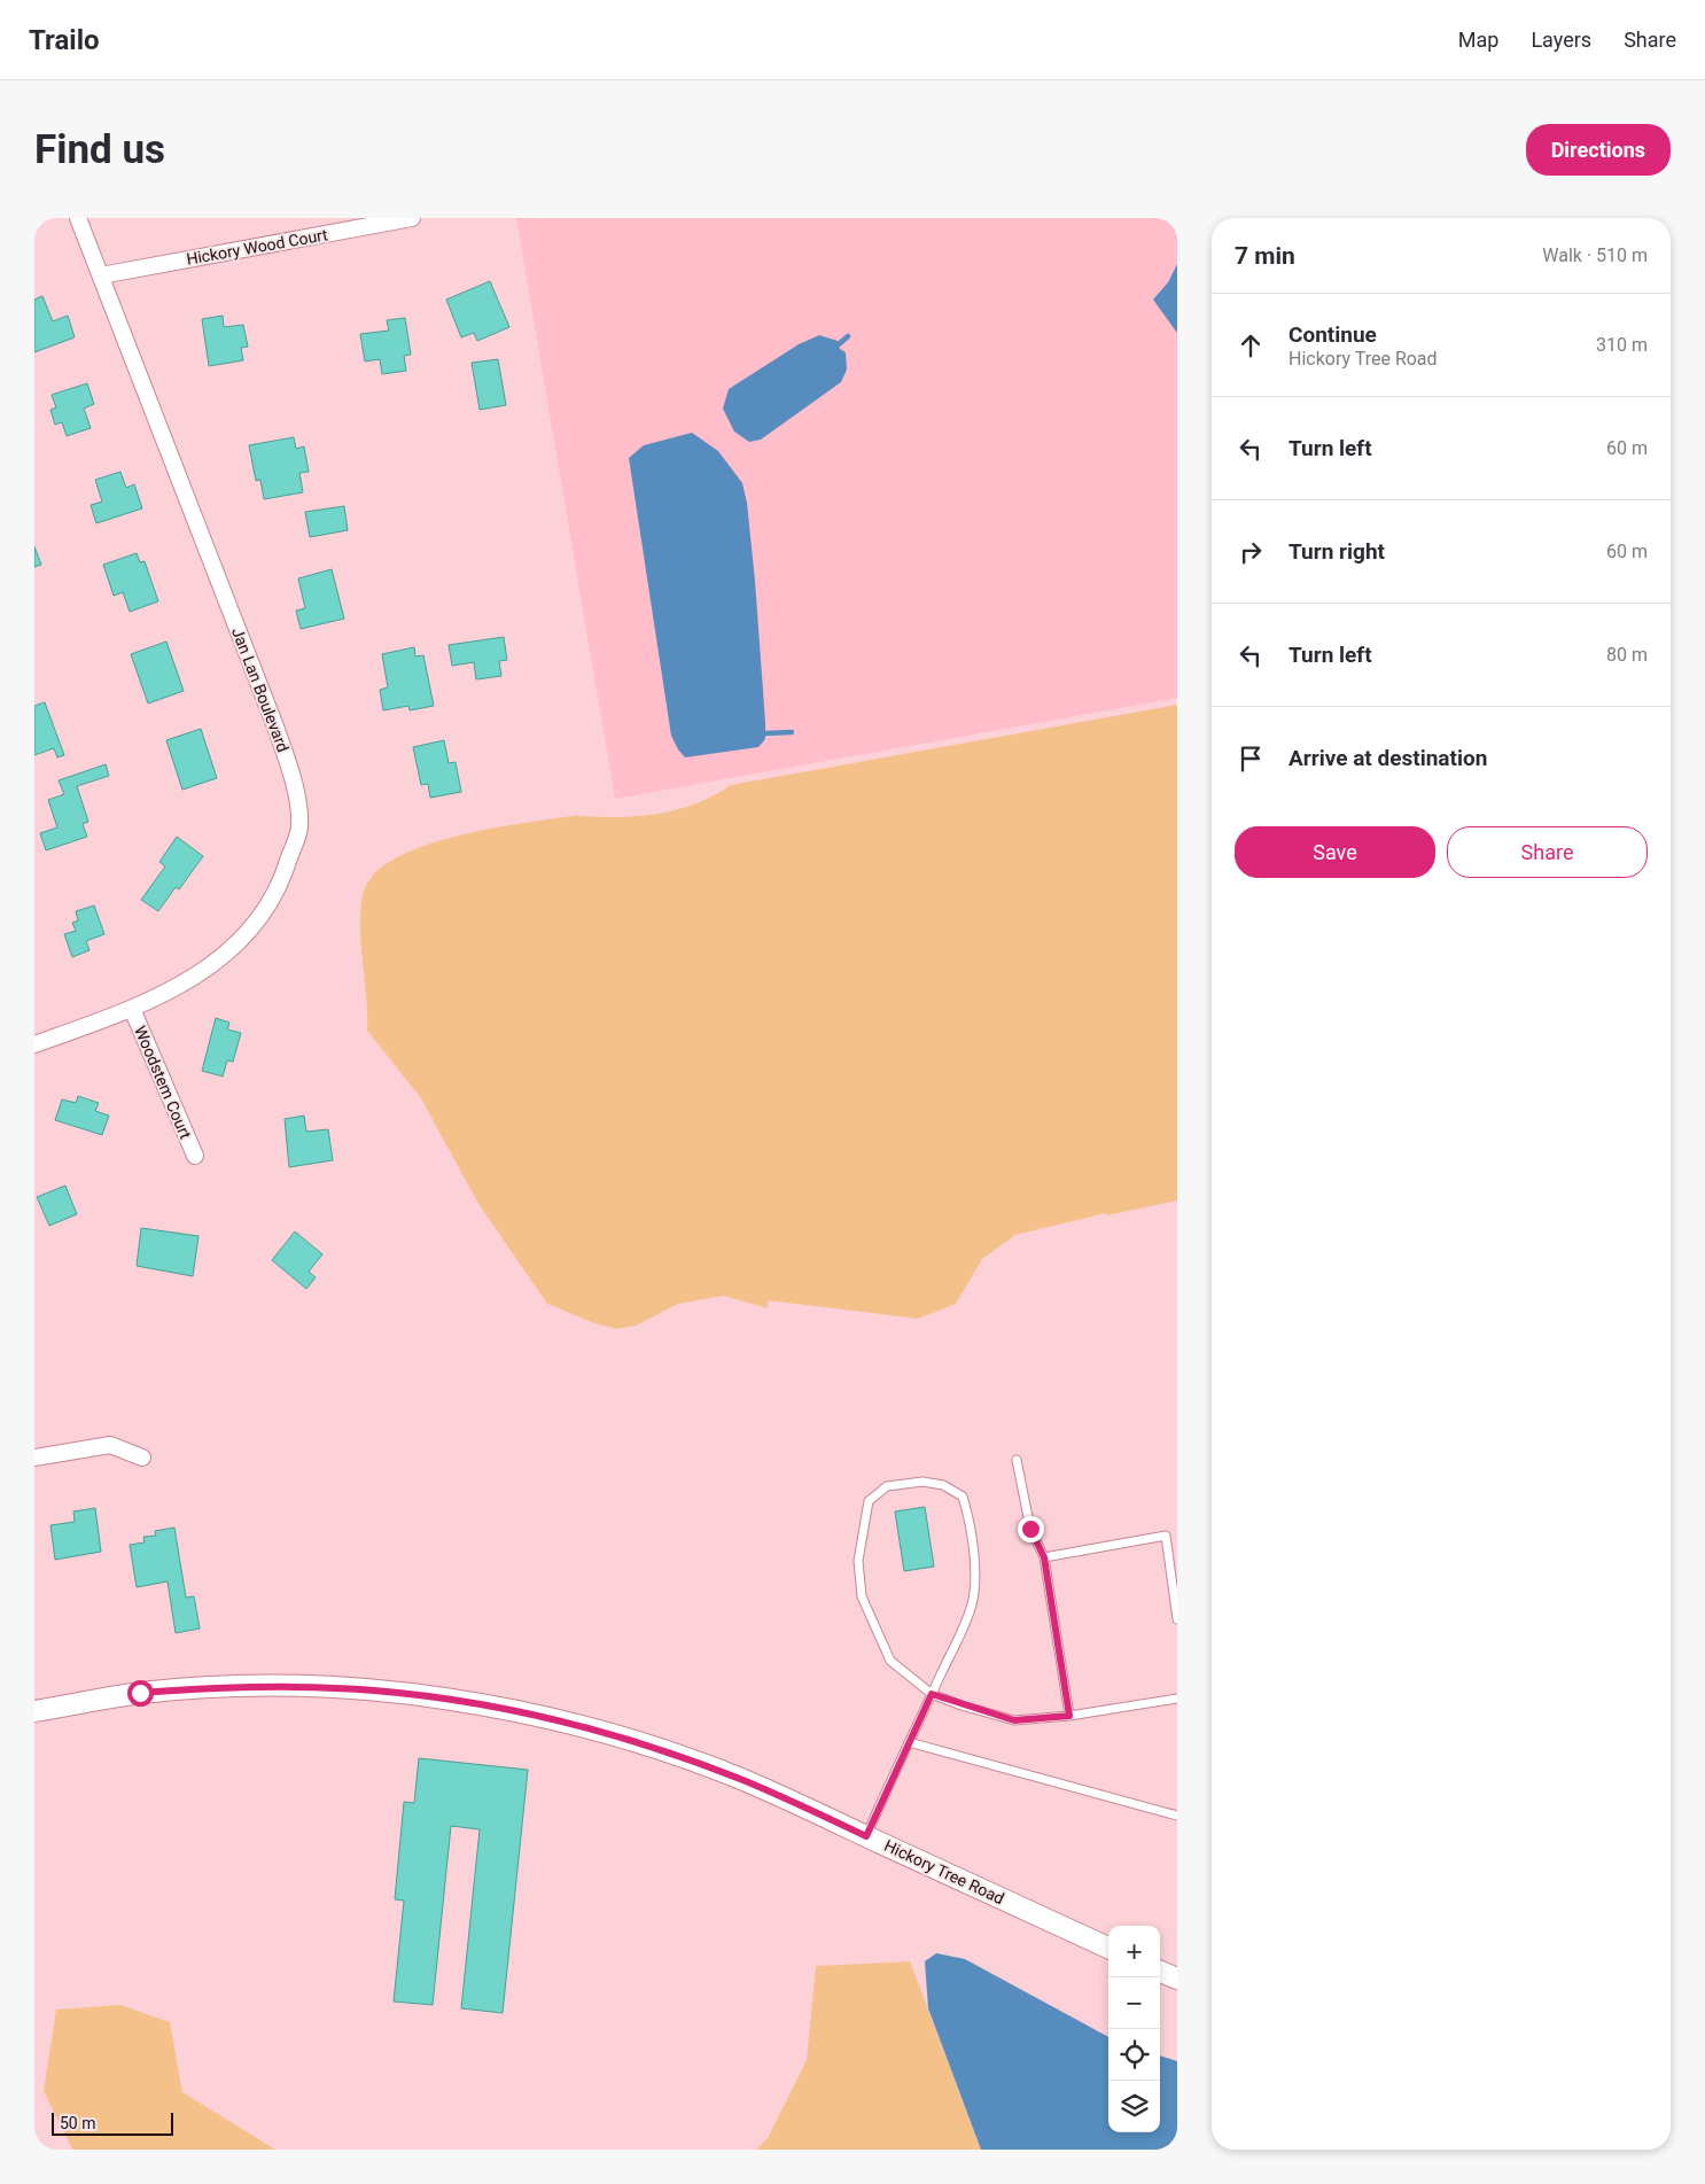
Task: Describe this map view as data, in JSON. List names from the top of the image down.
{
  "streets": {
    "street": [
      "Hickory Wood Court",
      "Jan Lan Boulevard",
      "Woodstem Court",
      "Hickory Tree Road"
    ]
  },
  "crossings": [
    ["Hickory Wood Court", "Jan Lan Boulevard"],
    ["Jan Lan Boulevard", "Woodstem Court"]
  ],
  "scale_bar": "50 m",
  "page": {
    "header": "Trailo",
    "nav": ["Map", "Layers", "Share"],
    "buttons": [
      "Directions",
      ["Save", "Share"]
    ],
    "title": "Find us",
    "heading": ["7 min", "Walk · 510 m"],
    "list": [
      ["Continue", "Hickory Tree Road", "310 m"],
      ["Turn left", "60 m"],
      ["Turn right", "60 m"],
      ["Turn left", "80 m"],
      "Arrive at destination"
    ],
    "map_buttons": ["+", "−"],
    "scale": "50 m"
  }
}
